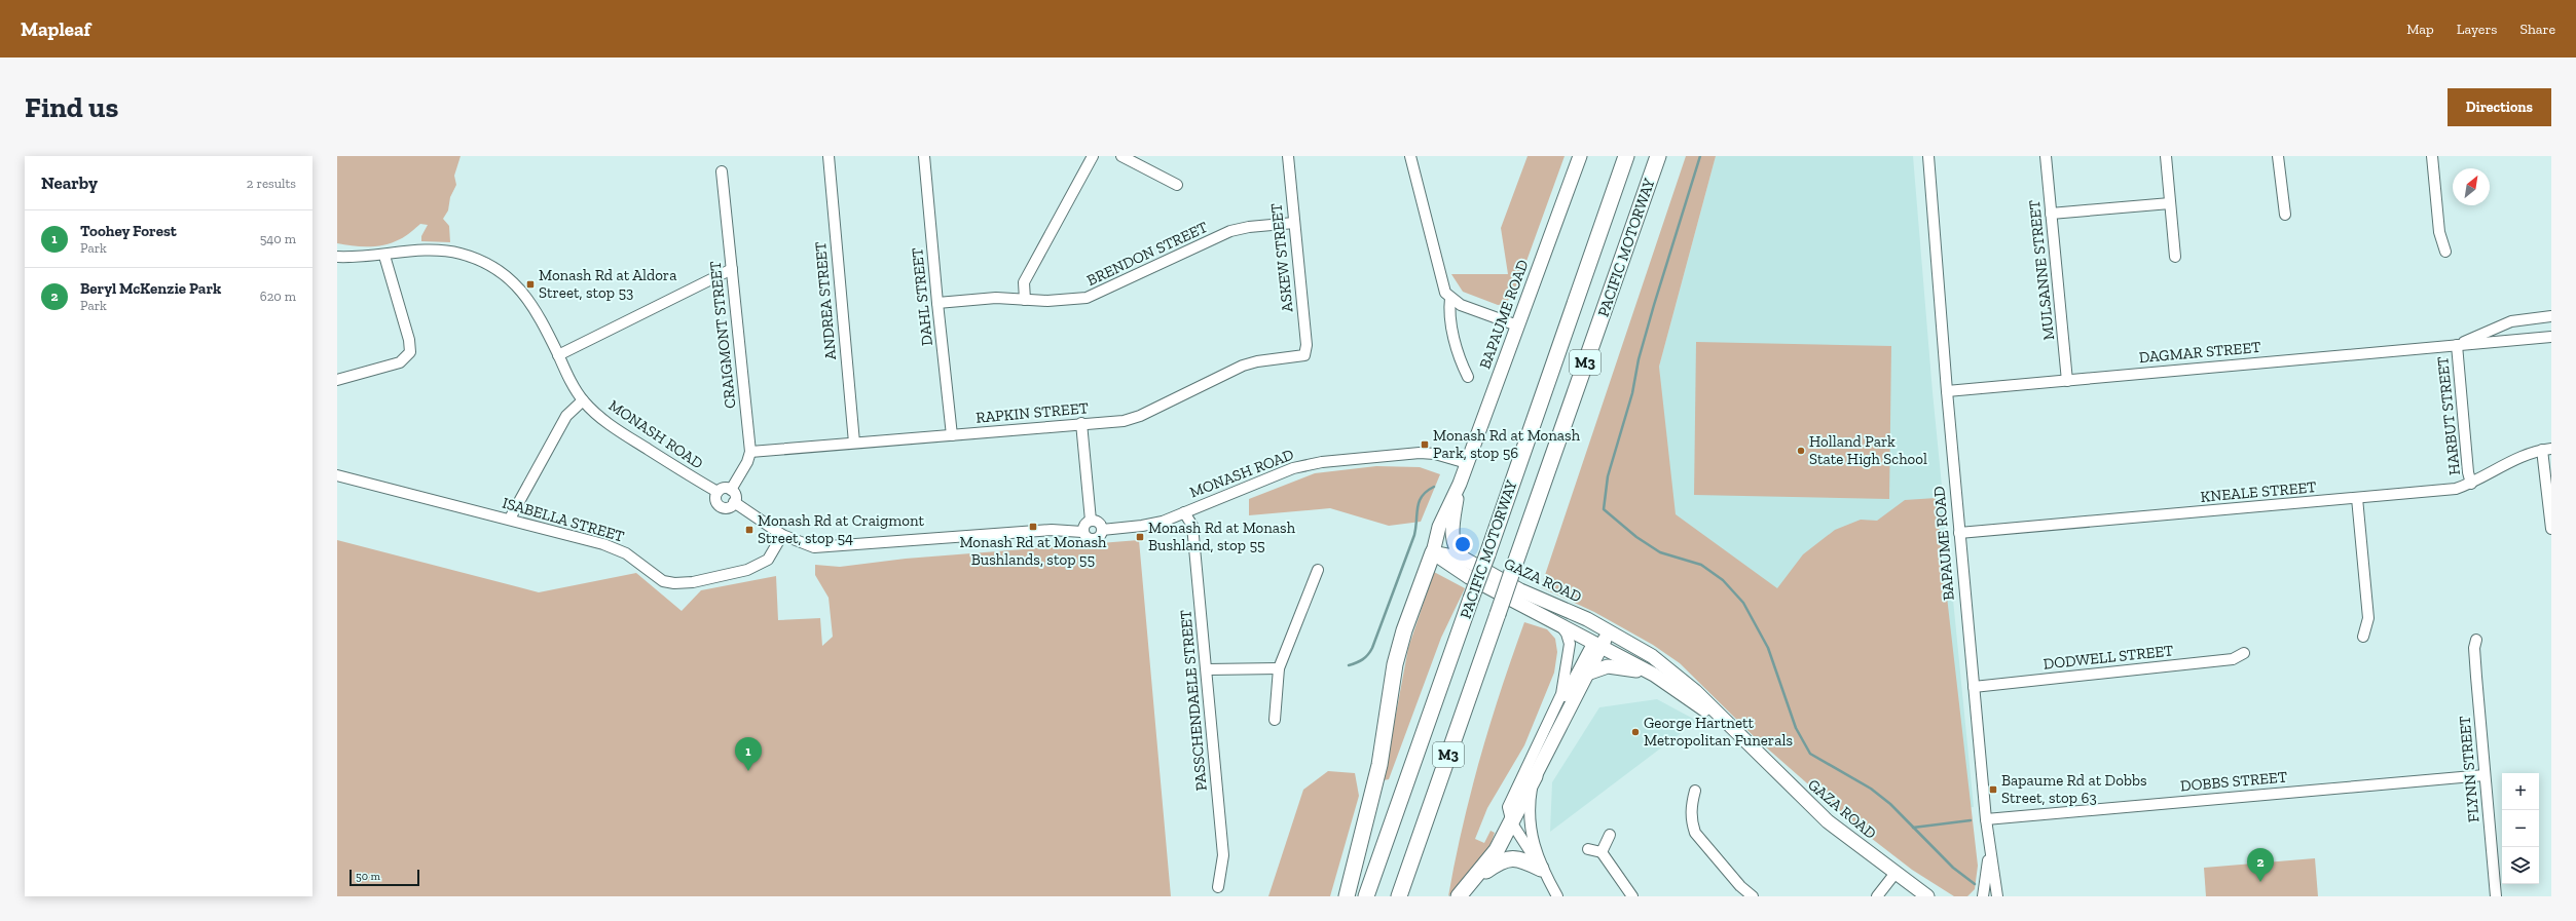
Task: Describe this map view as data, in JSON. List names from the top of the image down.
{
  "streets": {
    "highway": ["PACIFIC MOTORWAY", "M3"],
    "main road": ["BAPAUME ROAD", "GAZA ROAD"],
    "street": [
      "BRENDON STREET",
      "ASKEW STREET",
      "MULSANNE STREET",
      "DAHL STREET",
      "ANDREA STREET",
      "CRAIGMONT STREET",
      "DAGMAR STREET",
      "RAPKIN STREET",
      "HARBUT STREET",
      "MONASH ROAD",
      "KNEALE STREET",
      "ISABELLA STREET",
      "DODWELL STREET",
      "PASSCHENDAELE STREET",
      "FLYNN STREET",
      "DOBBS STREET"
    ]
  },
  "crossings": [
    ["BRENDON STREET", "ASKEW STREET"],
    ["BRENDON STREET", "DAHL STREET"],
    ["ASKEW STREET", "RAPKIN STREET"],
    ["MULSANNE STREET", "DAGMAR STREET"],
    ["DAHL STREET", "RAPKIN STREET"],
    ["ANDREA STREET", "RAPKIN STREET"],
    ["BAPAUME ROAD", "DAGMAR STREET"],
    ["BAPAUME ROAD", "MONASH ROAD"],
    ["BAPAUME ROAD", "KNEALE STREET"],
    ["BAPAUME ROAD", "GAZA ROAD"],
    ["BAPAUME ROAD", "DODWELL STREET"],
    ["BAPAUME ROAD", "DOBBS STREET"],
    ["CRAIGMONT STREET", "RAPKIN STREET"],
    ["CRAIGMONT STREET", "MONASH ROAD"],
    ["DAGMAR STREET", "HARBUT STREET"],
    ["HARBUT STREET", "KNEALE STREET"],
    ["MONASH ROAD", "ISABELLA STREET"],
    ["MONASH ROAD", "PASSCHENDAELE STREET"],
    ["FLYNN STREET", "DOBBS STREET"]
  ],
  "places": {
    "transit": [
      "Monash Rd at Aldora Street, stop 53",
      "Monash Rd at Monash Park, stop 56",
      "Monash Rd at Monash Bushlands, stop 55",
      "Monash Rd at Craigmont Street, stop 54",
      "Monash Rd at Monash Bushland, stop 55",
      "Bapaume Rd at Dobbs Street, stop 63"
    ],
    "other": ["Holland Park State High School", "George Hartnett Metropolitan Funerals"]
  },
  "scale_bar": "50 m",
  "north": "top right",
  "page": {
    "header": "Mapleaf",
    "nav": ["Map", "Layers", "Share"],
    "buttons": "Directions",
    "title": "Find us",
    "heading": ["Nearby", "2 results"],
    "list": [
      {
        "mark": "1",
        "name": "Toohey Forest",
        "note": "Park",
        "value": "540 m"
      },
      {
        "mark": "2",
        "name": "Beryl McKenzie Park",
        "note": "Park",
        "value": "620 m"
      }
    ],
    "pins": ["1", "2"],
    "map_buttons": ["+", "−"],
    "scale": "50 m"
  }
}
